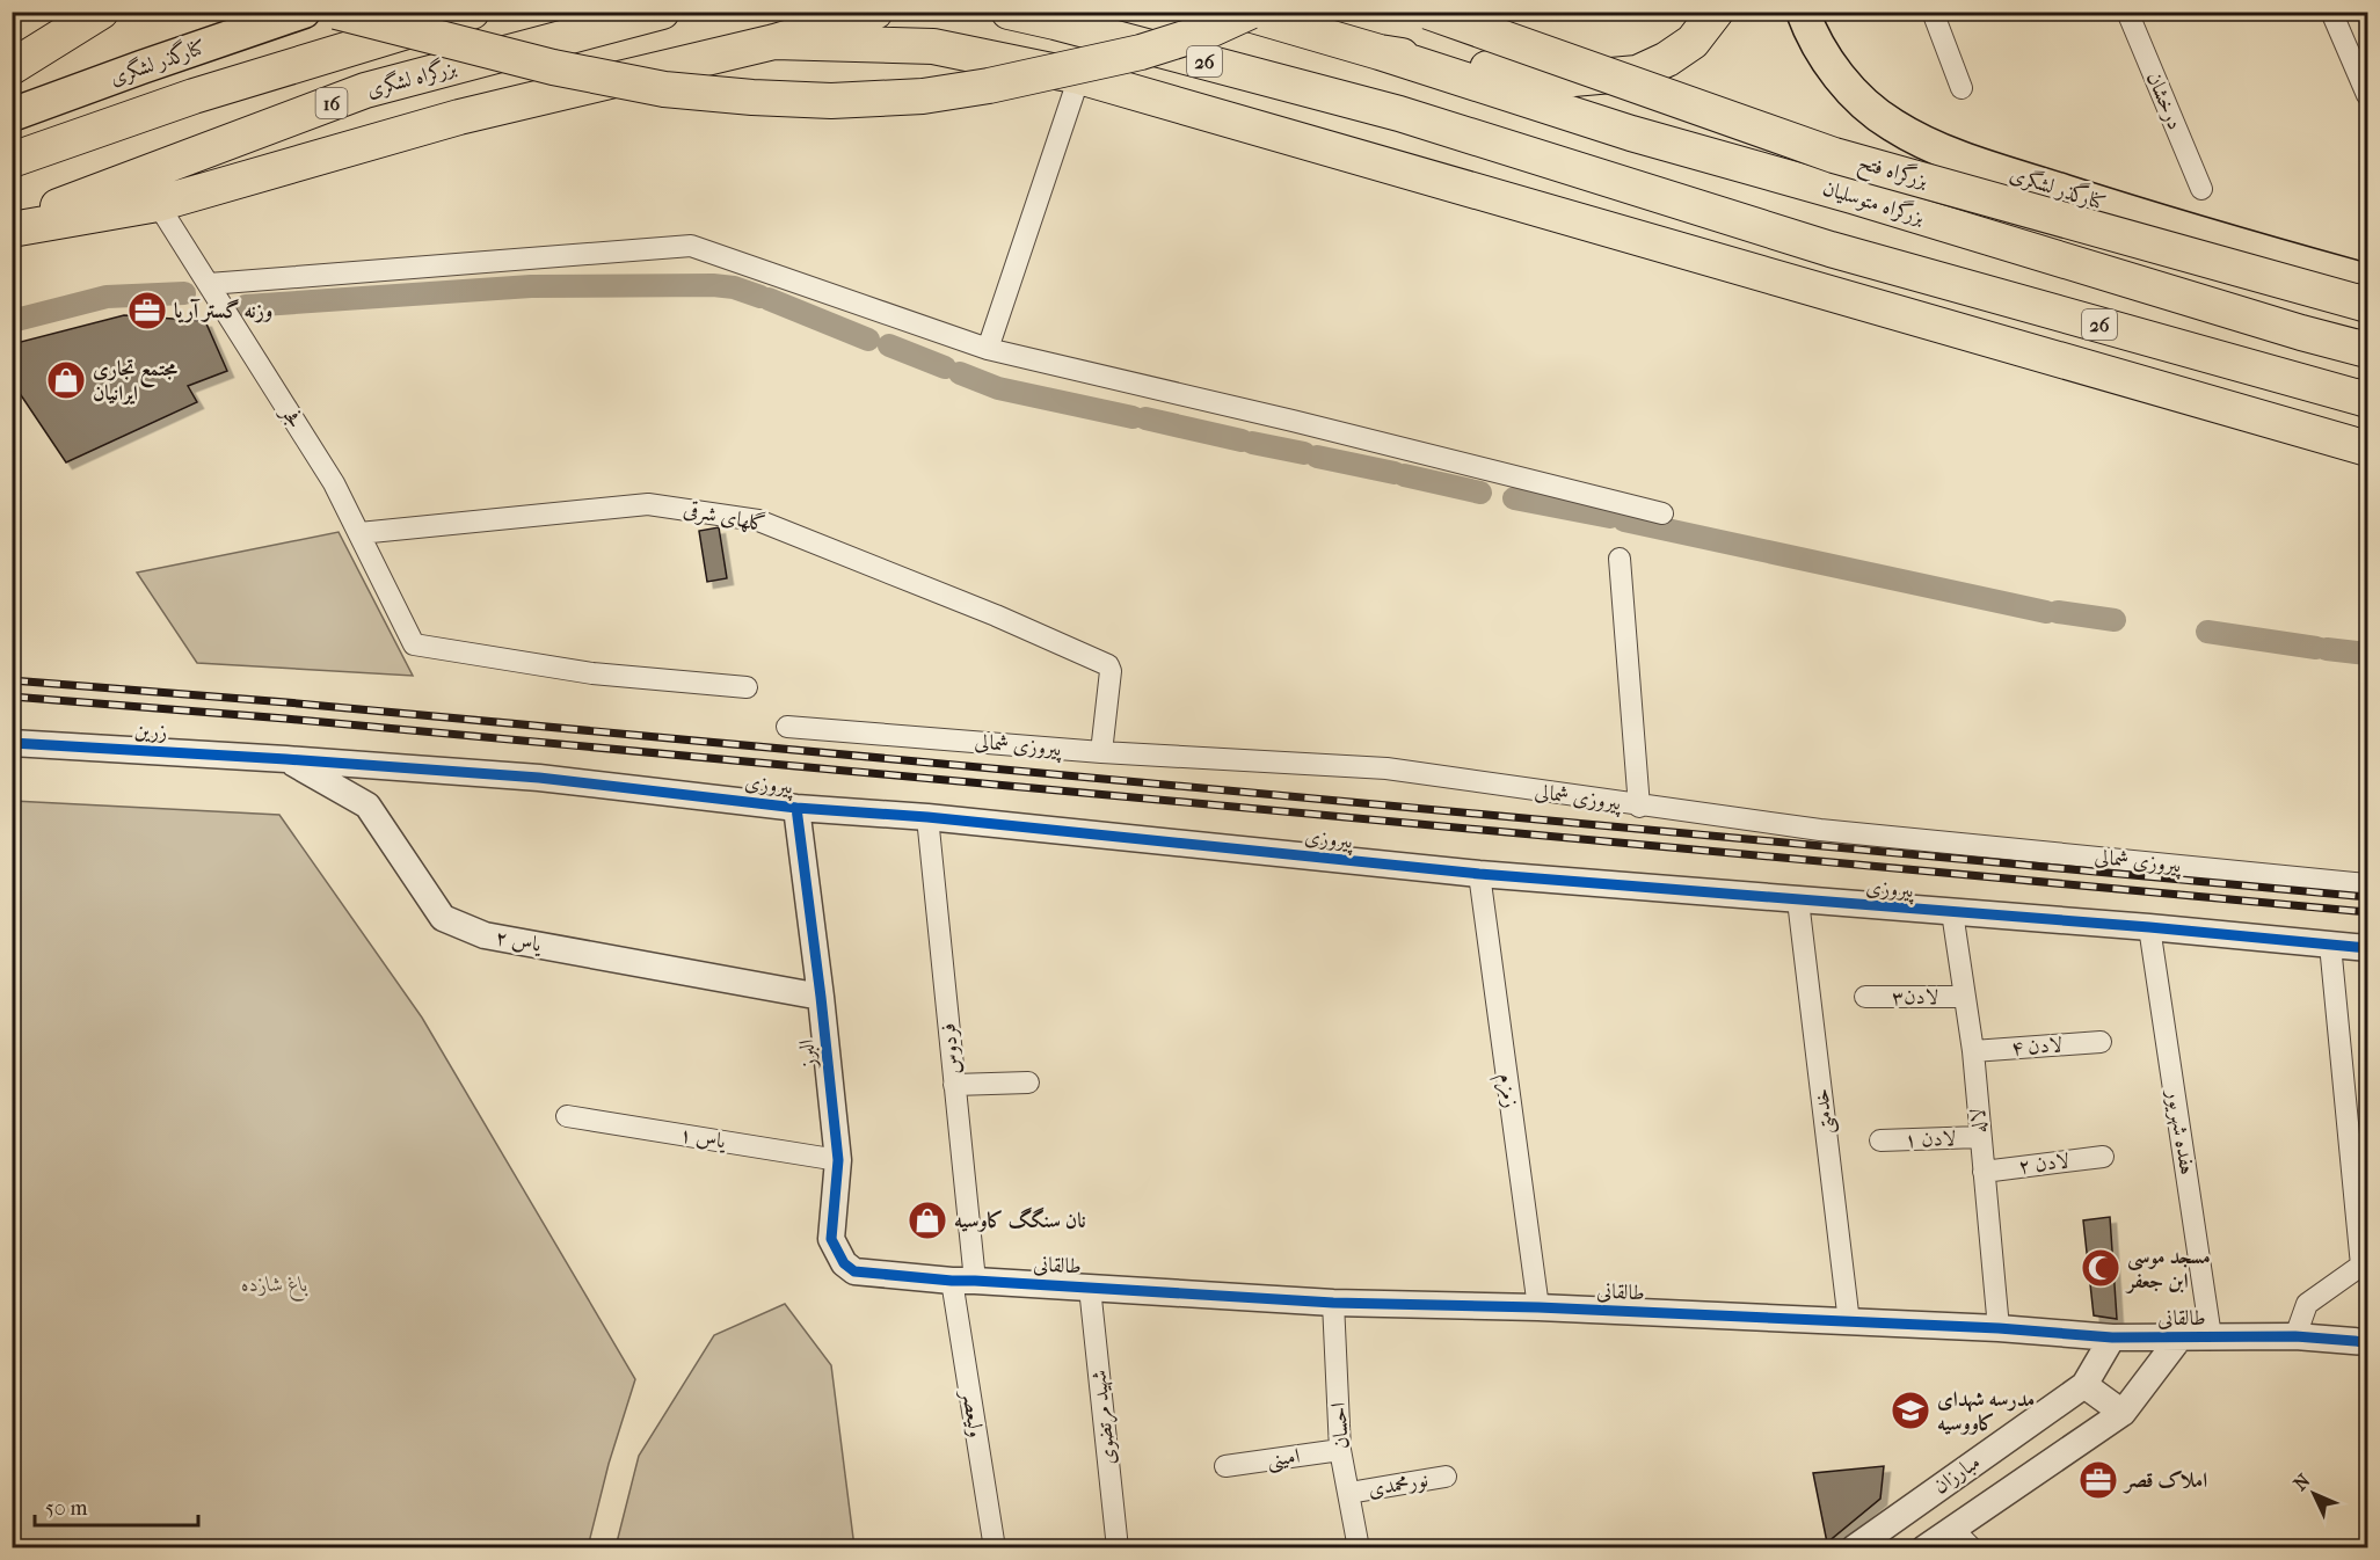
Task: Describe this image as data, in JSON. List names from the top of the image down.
{
  "streets": {
    "highway": [
      "26",
      "بزرگراه لشگری",
      "16",
      "بزرگراه فتح",
      "بزرگراه متوسلیان"
    ],
    "main road": ["کنارگذر لشگری"],
    "street": [
      "درخشان",
      "فجر",
      "گلهای شرقی",
      "زرین",
      "پیروزی شمالی",
      "پیروزی",
      "یاس ۲",
      "لادن۳",
      "لادن ۴",
      "فردوس",
      "البرز",
      "زمزم",
      "خدمتی",
      "لاله",
      "هفده شهریور",
      "یاس ۱",
      "لادن ۱",
      "لادن ۲",
      "طالقانی",
      "ولیعصر",
      "شهید مرتضوی",
      "احسان",
      "امینی",
      "مبارزان",
      "نورمحمدی"
    ]
  },
  "crossings": [
    ["فجر", "گلهای شرقی"],
    ["گلهای شرقی", "پیروزی شمالی"],
    ["زرین", "پیروزی"],
    ["زرین", "یاس ۲"],
    ["پیروزی", "یاس ۲"],
    ["پیروزی", "فردوس"],
    ["پیروزی", "البرز"],
    ["پیروزی", "زمزم"],
    ["پیروزی", "خدمتی"],
    ["پیروزی", "لاله"],
    ["پیروزی", "هفده شهریور"],
    ["یاس ۲", "البرز"],
    ["لادن۳", "لاله"],
    ["لادن ۴", "لاله"],
    ["فردوس", "طالقانی"],
    ["فردوس", "ولیعصر"],
    ["البرز", "یاس ۱"],
    ["البرز", "طالقانی"],
    ["زمزم", "طالقانی"],
    ["خدمتی", "طالقانی"],
    ["لاله", "لادن ۱"],
    ["لاله", "لادن ۲"],
    ["لاله", "طالقانی"],
    ["هفده شهریور", "طالقانی"],
    ["طالقانی", "ولیعصر"],
    ["طالقانی", "شهید مرتضوی"],
    ["طالقانی", "احسان"],
    ["طالقانی", "مبارزان"],
    ["احسان", "امینی"],
    ["احسان", "نورمحمدی"]
  ],
  "parks": ["باغ شازده"],
  "places": {
    "office": ["وزنه گستر آریا", "املاک قصر"],
    "shop": ["مجتمع تجاری ایرانیان", "نان سنگگ کاوسیه"],
    "mosque": ["مسجد موسی ابن جعفر"],
    "school or university": ["مدرسه شهدای کاووسیه"]
  },
  "scale_bar": "50 m",
  "north": "top left"
}
